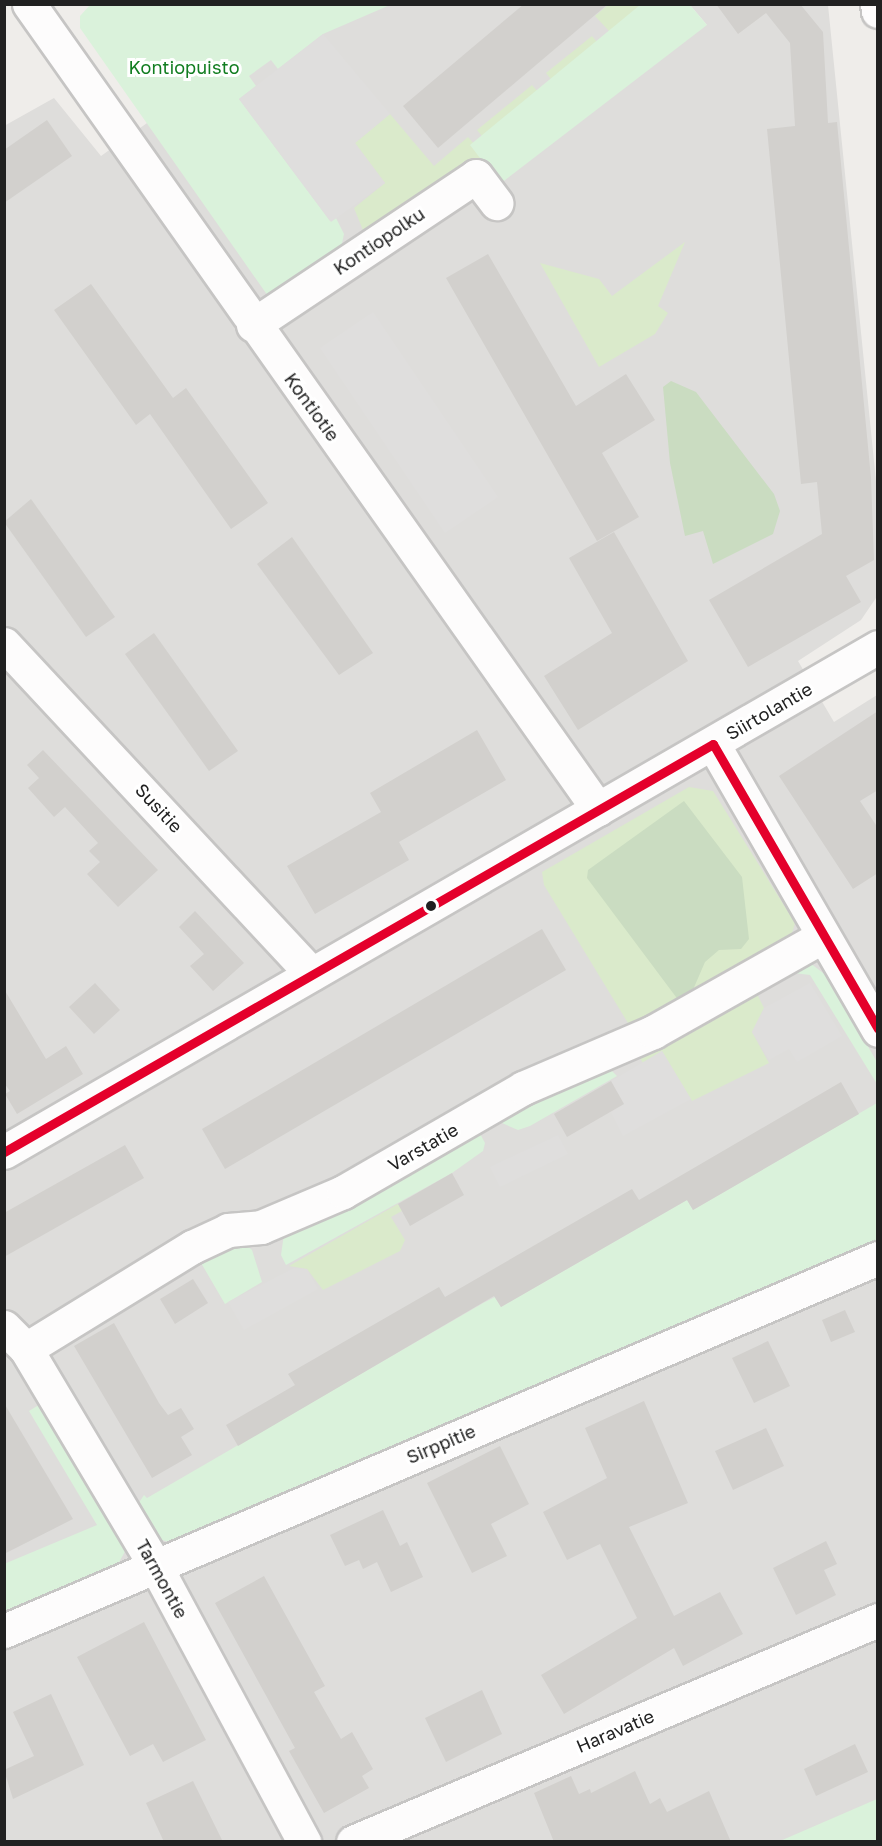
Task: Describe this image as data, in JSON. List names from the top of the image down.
{
  "streets": {
    "street": [
      "Kontiopolku",
      "Kontiotie",
      "Siirtolantie",
      "Susitie",
      "Varstatie",
      "Sirppitie",
      "Tarmontie",
      "Haravatie"
    ]
  },
  "crossings": [
    ["Kontiopolku", "Kontiotie"],
    ["Kontiotie", "Siirtolantie"],
    ["Siirtolantie", "Susitie"],
    ["Varstatie", "Tarmontie"],
    ["Sirppitie", "Tarmontie"]
  ],
  "parks": ["Kontiopuisto"]
}
